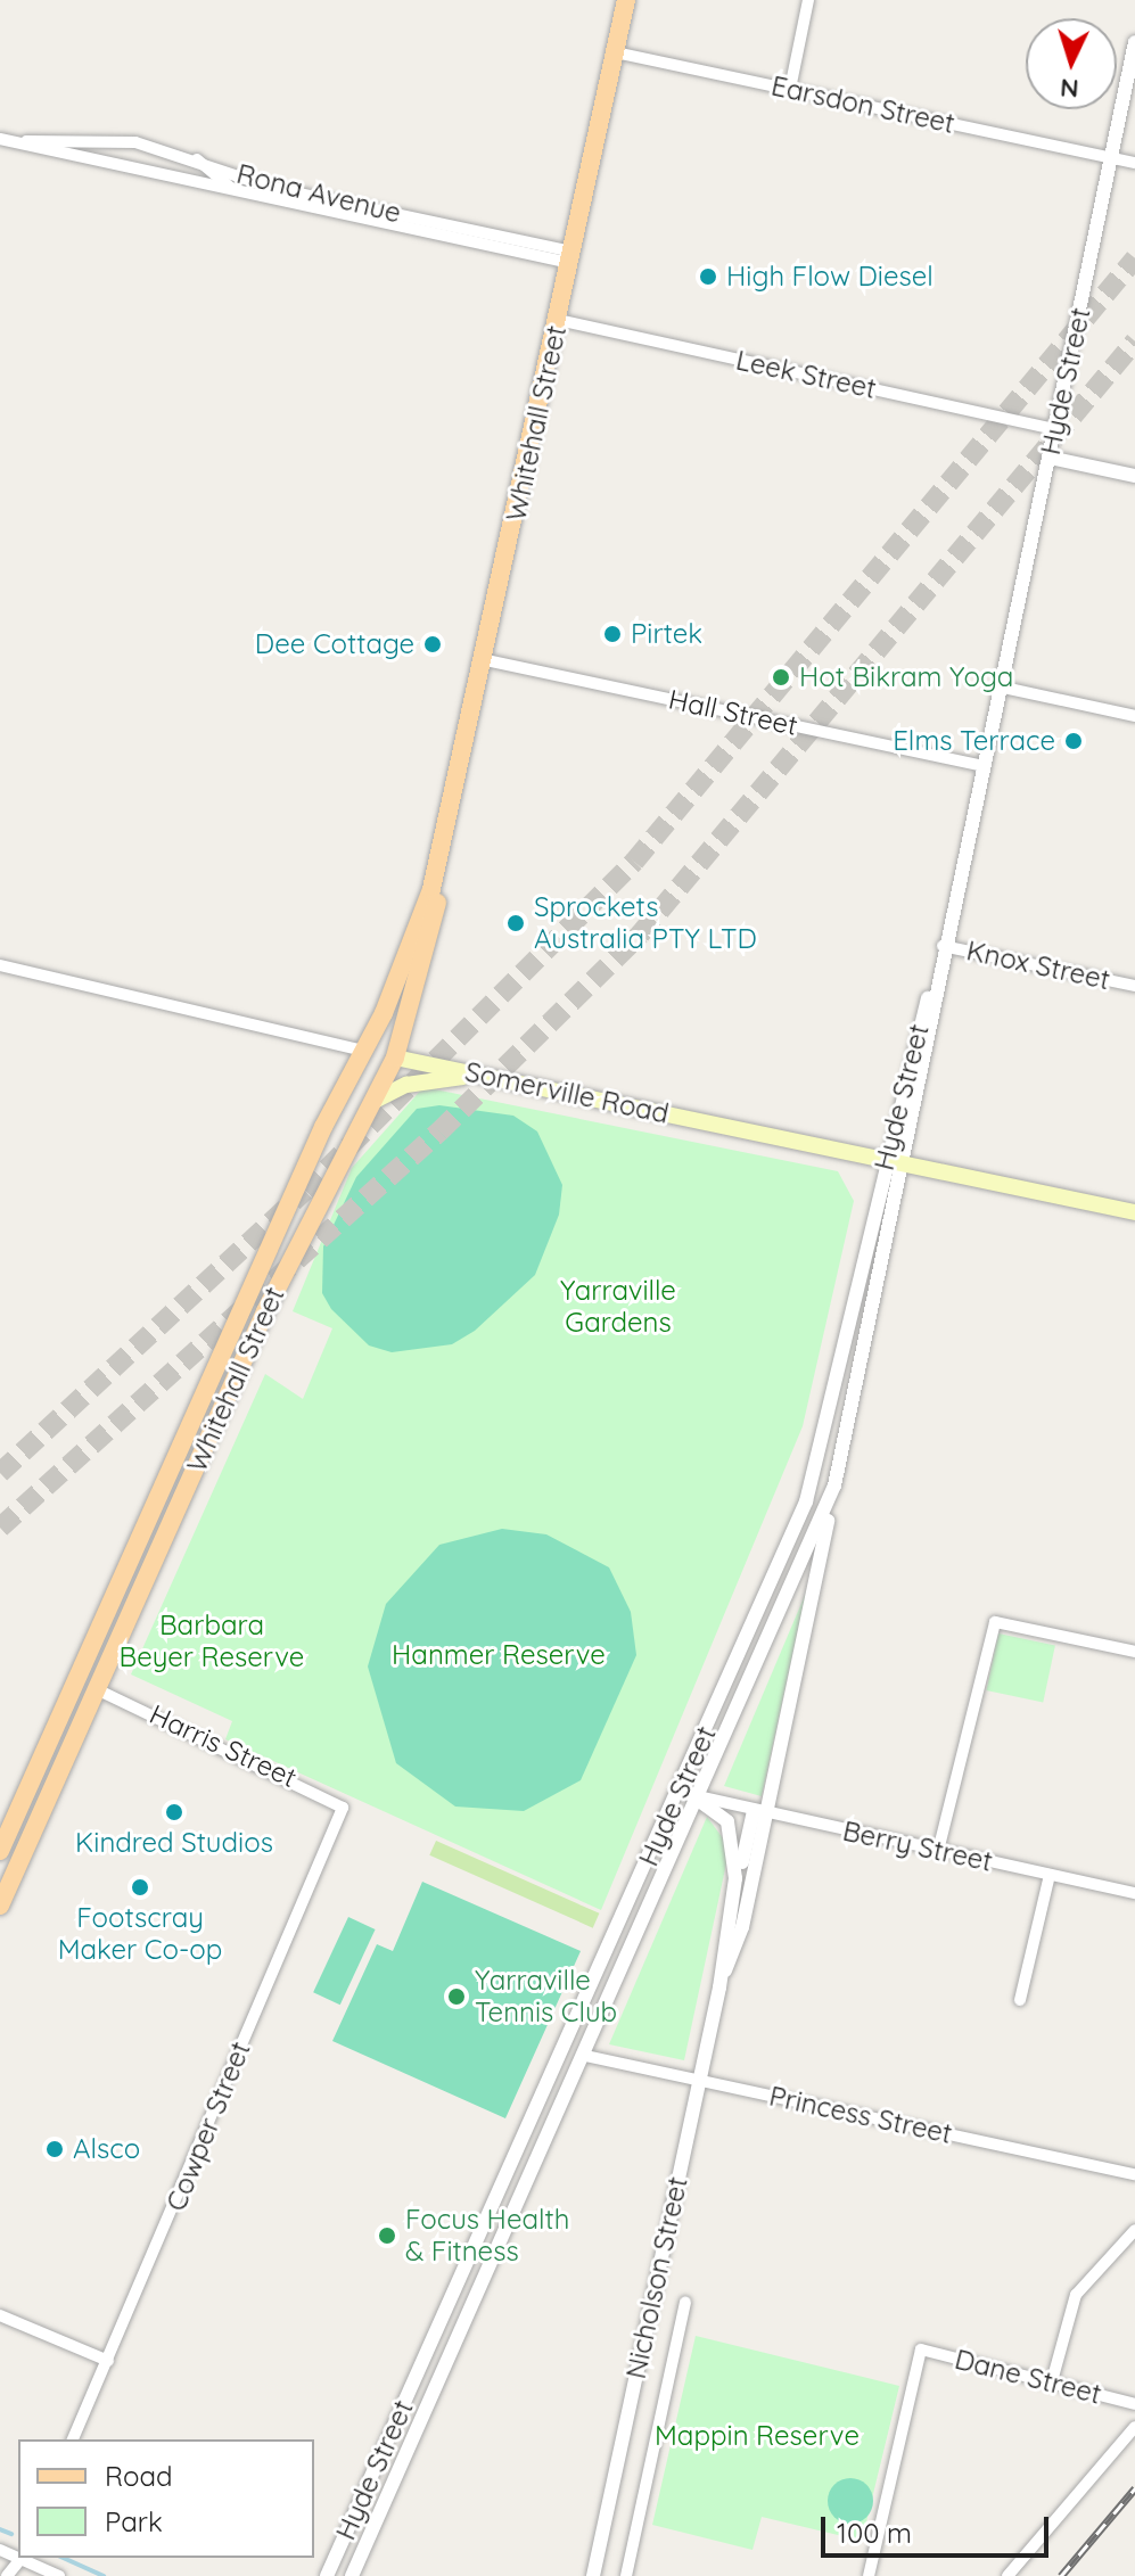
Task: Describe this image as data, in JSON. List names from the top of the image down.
{
  "streets": {
    "main road": ["Whitehall Street", "Somerville Road"],
    "street": [
      "Earsdon Street",
      "Rona Avenue",
      "Leek Street",
      "Hyde Street",
      "Hall Street",
      "Knox Street",
      "Harris Street",
      "Berry Street",
      "Princess Street",
      "Cowper Street",
      "Nicholson Street",
      "Dane Street"
    ]
  },
  "crossings": [
    ["Earsdon Street", "Hyde Street"],
    ["Earsdon Street", "Whitehall Street"],
    ["Rona Avenue", "Whitehall Street"],
    ["Leek Street", "Hyde Street"],
    ["Leek Street", "Whitehall Street"],
    ["Hyde Street", "Hall Street"],
    ["Hyde Street", "Knox Street"],
    ["Hyde Street", "Somerville Road"],
    ["Hyde Street", "Berry Street"],
    ["Hyde Street", "Princess Street"],
    ["Hyde Street", "Nicholson Street"],
    ["Whitehall Street", "Hall Street"],
    ["Whitehall Street", "Somerville Road"],
    ["Whitehall Street", "Harris Street"],
    ["Harris Street", "Cowper Street"],
    ["Berry Street", "Nicholson Street"],
    ["Princess Street", "Nicholson Street"]
  ],
  "parks": [
    "Yarraville Gardens",
    "Barbara Beyer Reserve",
    "Hanmer Reserve",
    "Mappin Reserve"
  ],
  "places": [
    "High Flow Diesel",
    "Pirtek",
    "Dee Cottage",
    "Hot Bikram Yoga",
    "Elms Terrace",
    "Sprockets Australia PTY LTD",
    "Kindred Studios",
    "Footscray Maker Co-op",
    "Yarraville Tennis Club",
    "Alsco",
    "Focus Health & Fitness"
  ],
  "legend": ["Road", "Park"],
  "scale_bar": "100 m",
  "north": "bottom"
}
